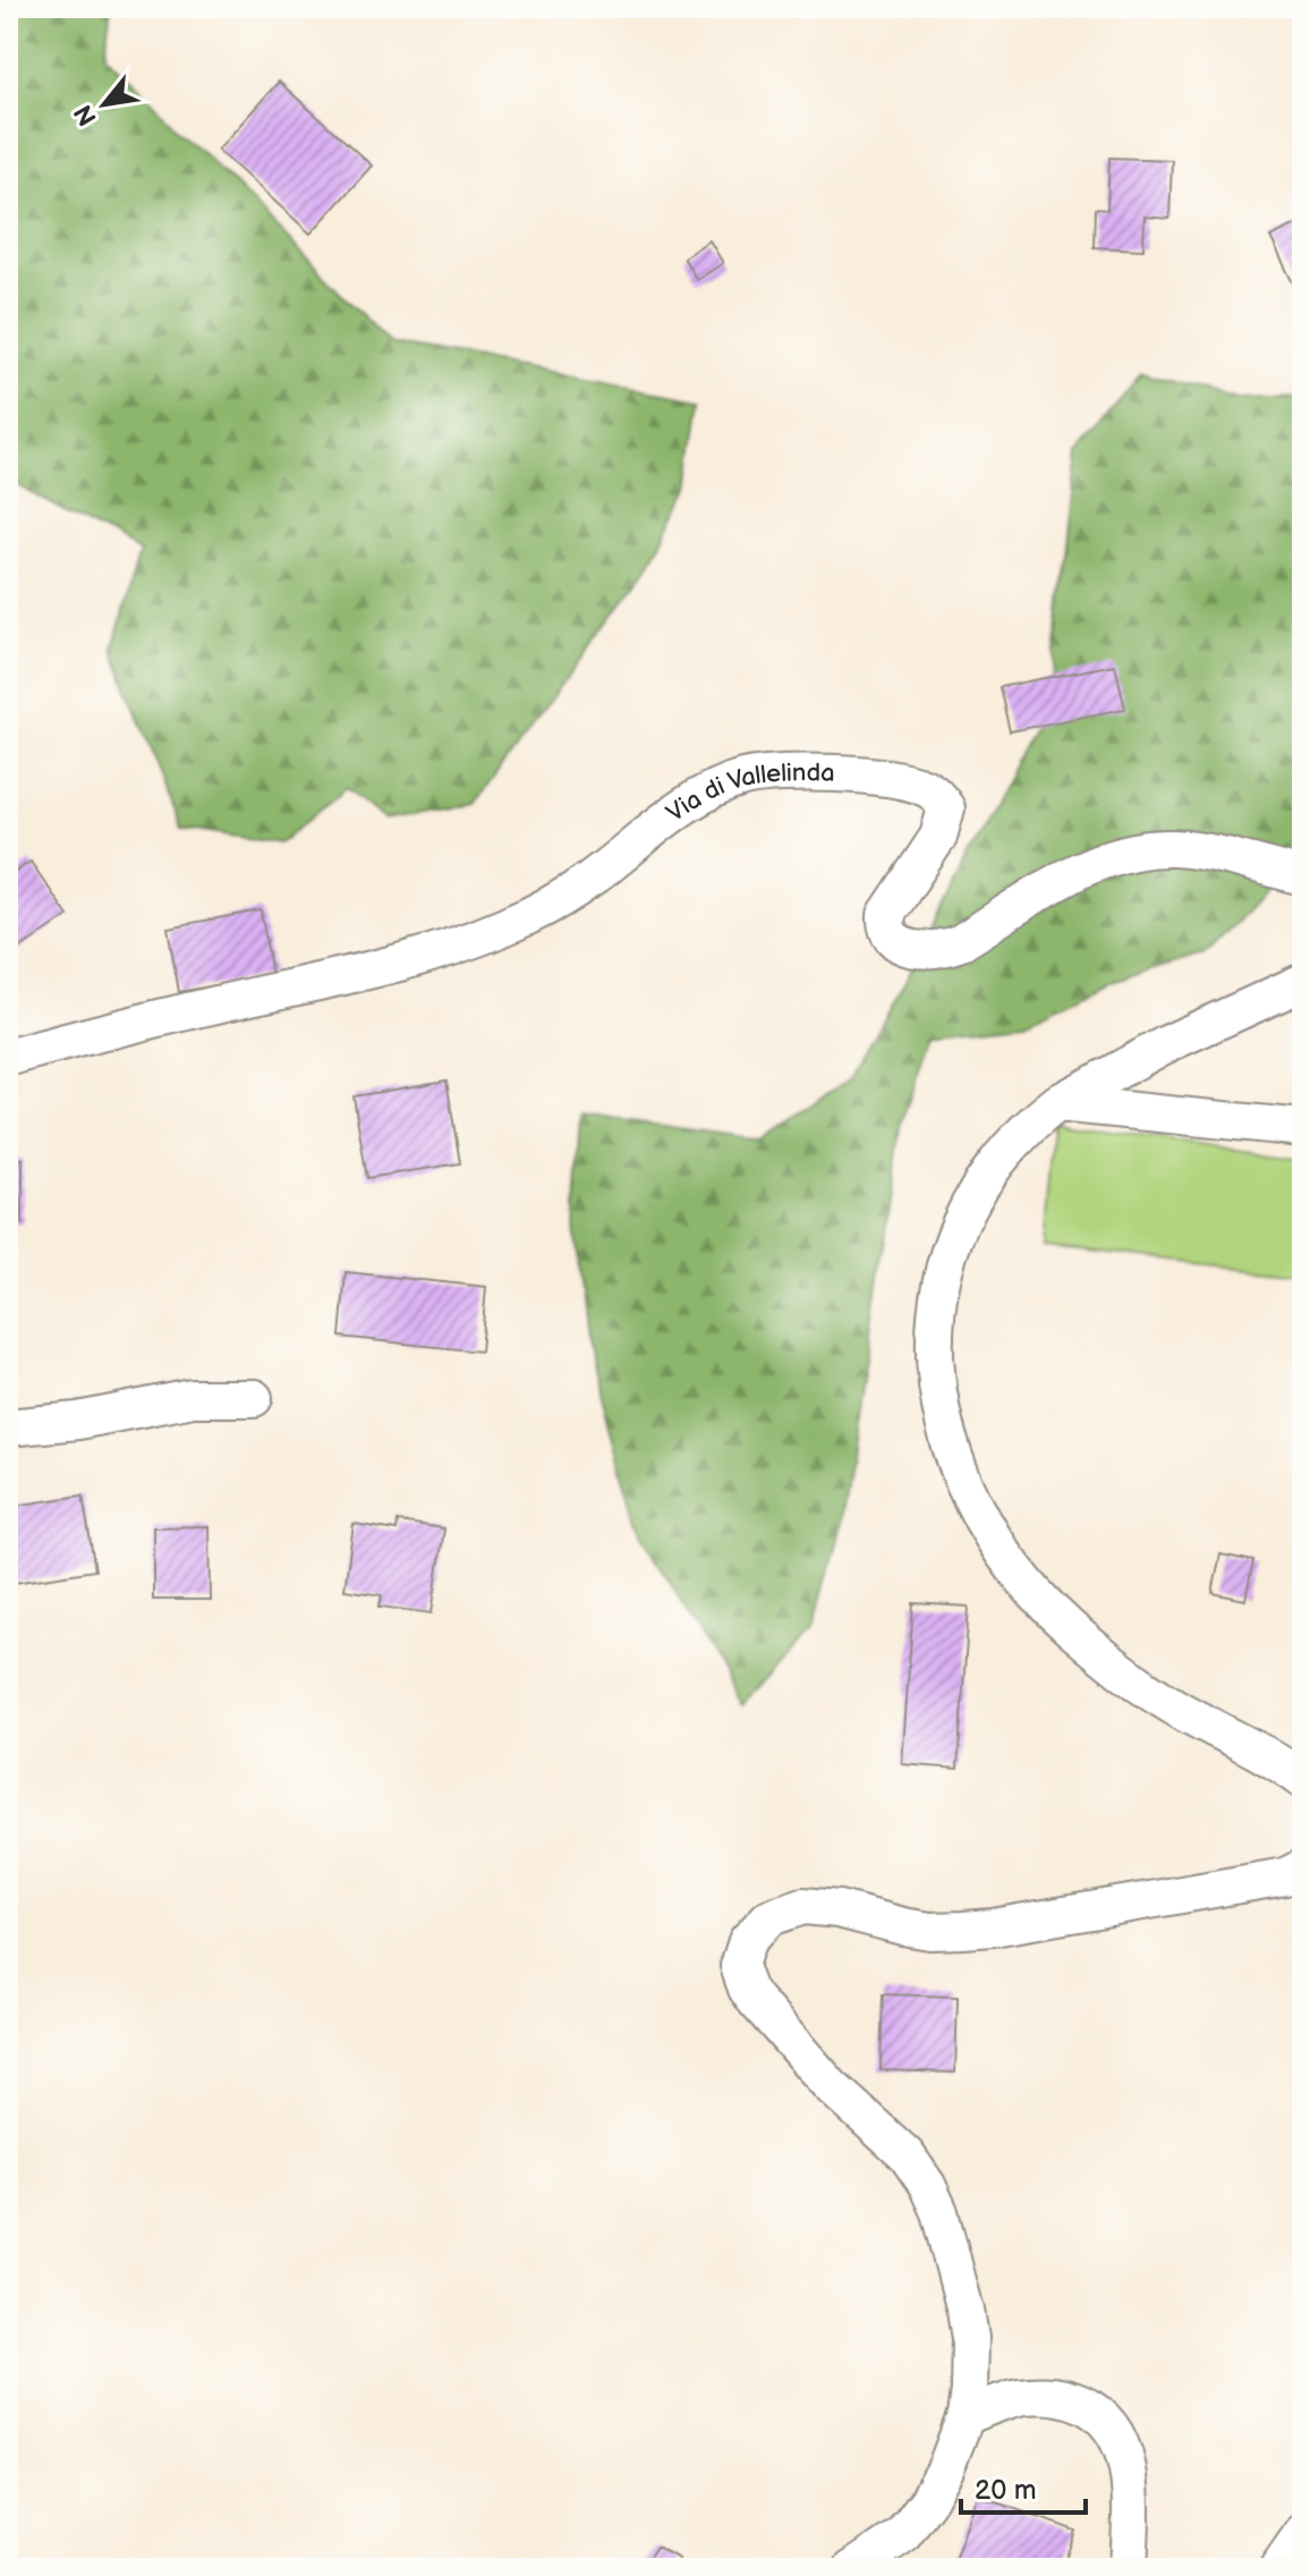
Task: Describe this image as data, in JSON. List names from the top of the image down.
{
  "streets": {
    "street": ["Via di Vallelinda"]
  },
  "scale_bar": "20 m",
  "north": "bottom left"
}
